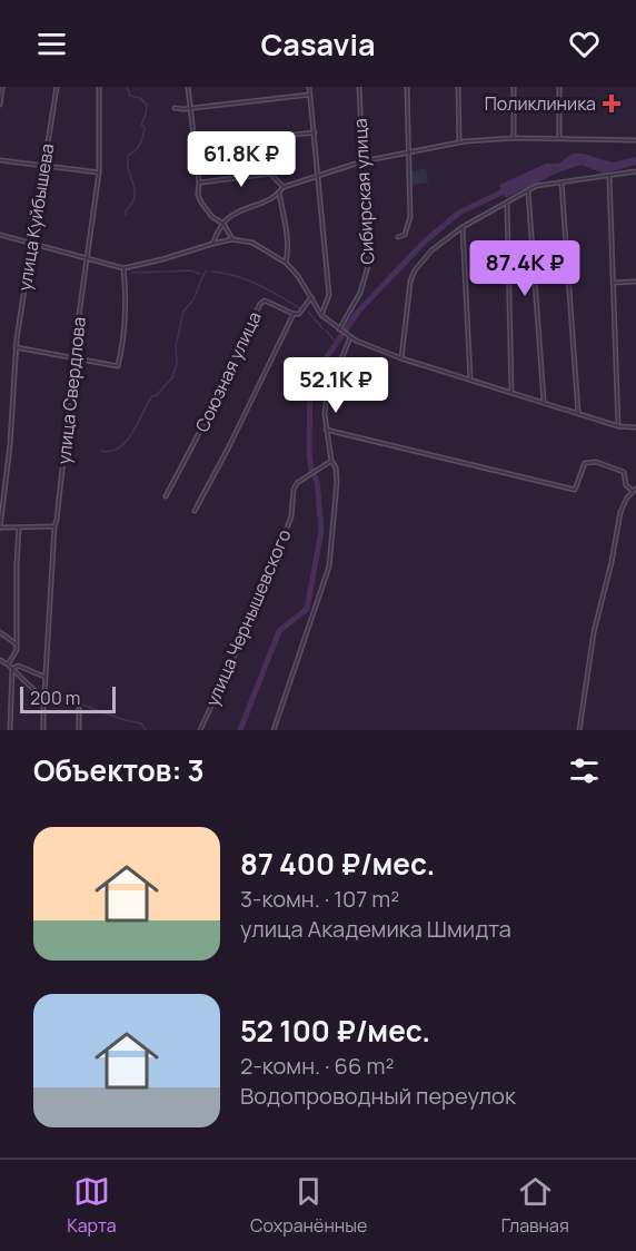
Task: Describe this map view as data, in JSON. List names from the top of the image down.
{
  "streets": {
    "street": [
      "Сибирская улица",
      "улица Куйбышева",
      "Союзная улица",
      "улица Свердлова",
      "улица Чернышевского"
    ]
  },
  "places": {
    "health": ["Поликлиника"]
  },
  "scale_bar": "200 m",
  "page": {
    "header": "Casavia",
    "price": ["61.8K ₽", "87.4K ₽", "52.1K ₽"],
    "scale": "200 m",
    "heading": "Объектов: 3",
    "list": [
      {
        "name": "87 400 ₽/мес.",
        "note": "3-комн. · 107 m² · улица Академика Шмидта"
      },
      {
        "name": "52 100 ₽/мес.",
        "note": "2-комн. · 66 m² · Водопроводный переулок"
      }
    ],
    "tabs": ["Карта", "Сохранённые", "Главная"]
  }
}
